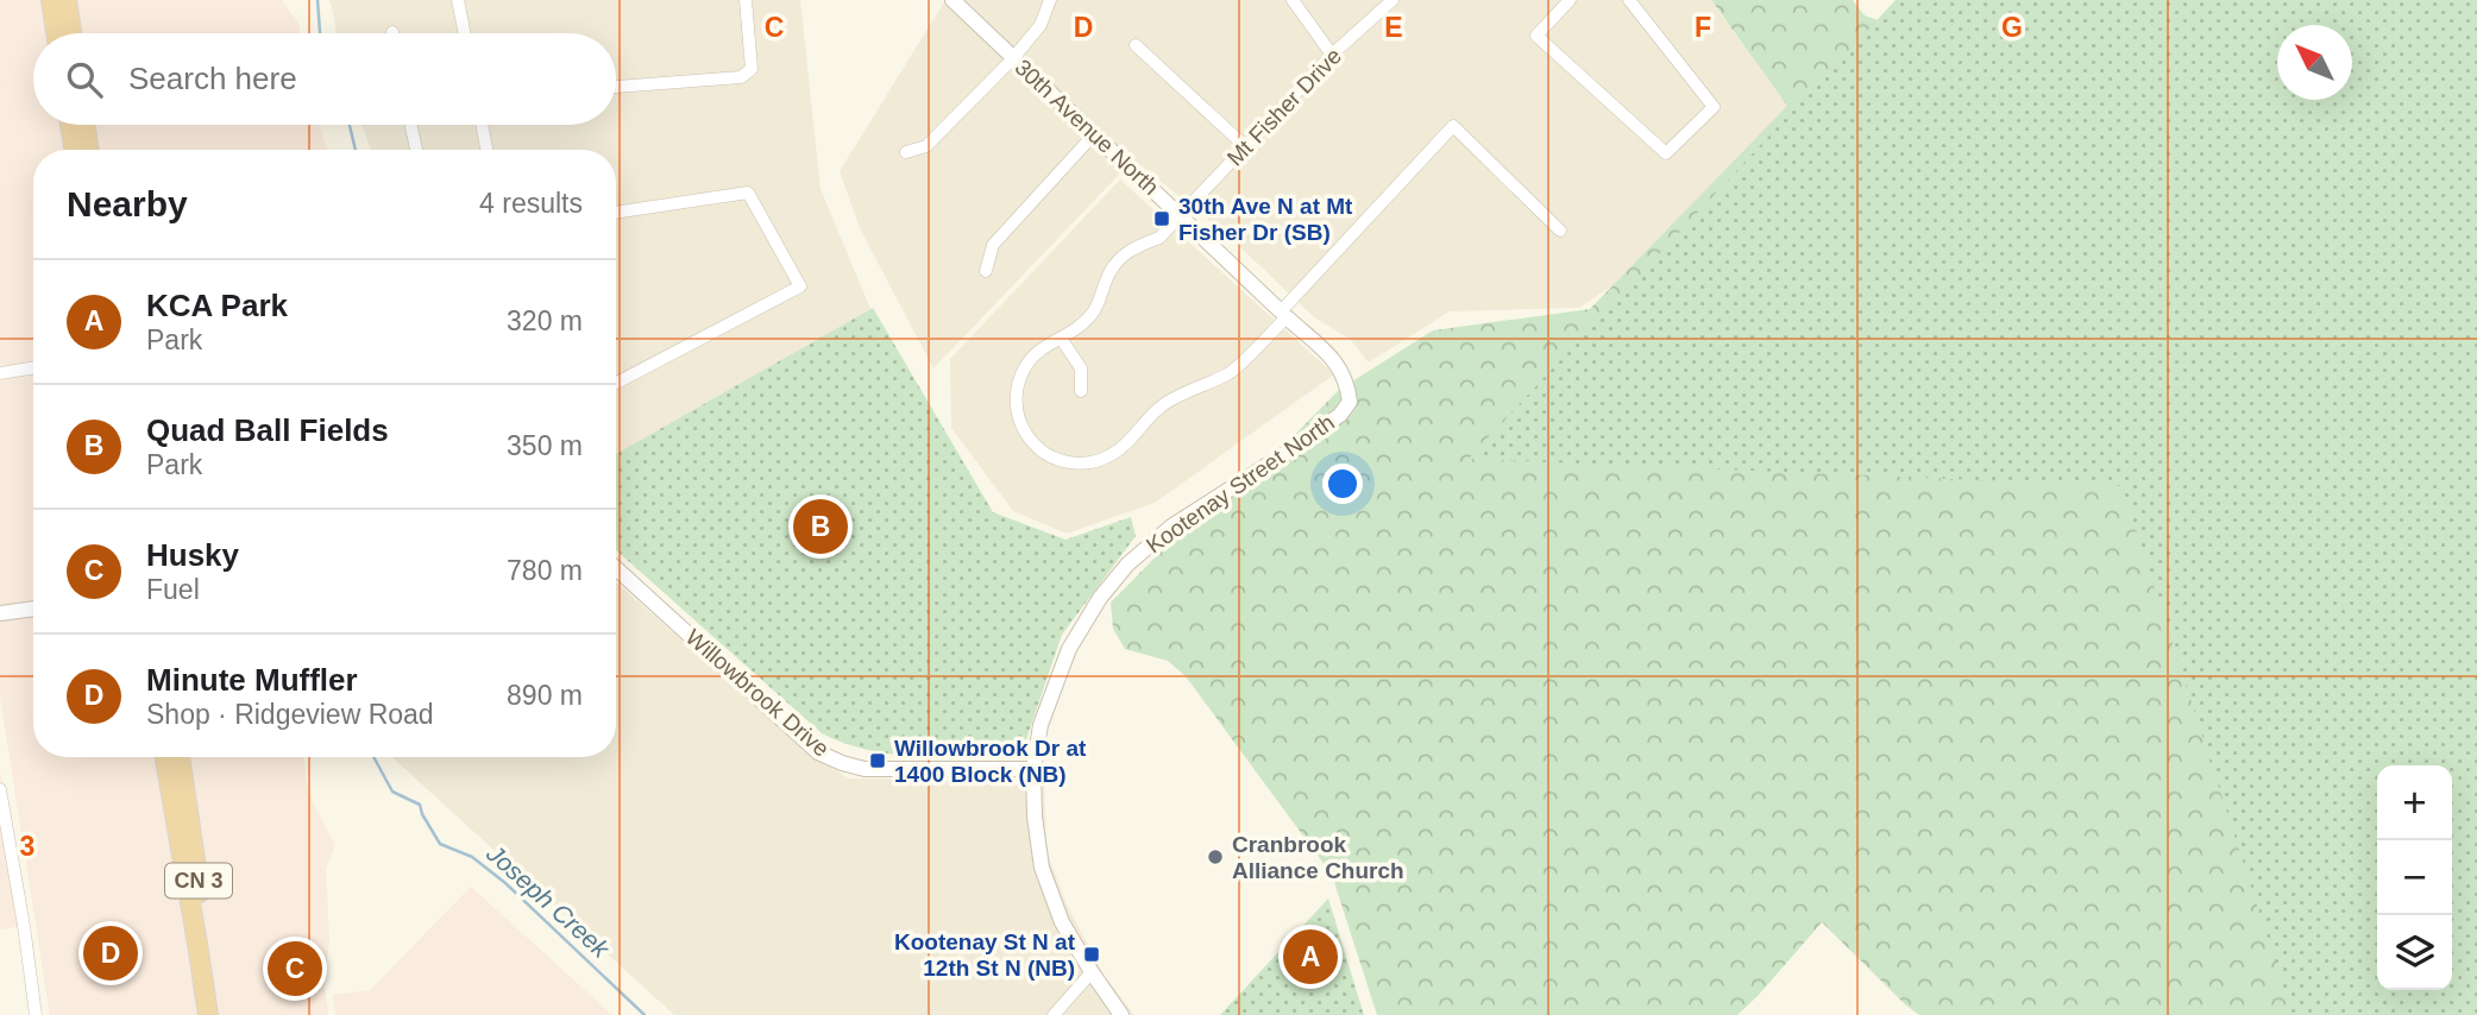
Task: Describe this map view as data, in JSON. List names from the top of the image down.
{
  "streets": {
    "highway": ["CN 3"],
    "street": [
      "Mt Fisher Drive",
      "30th Avenue North",
      "Kootenay Street North",
      "Willowbrook Drive"
    ]
  },
  "crossings": [
    ["Mt Fisher Drive", "30th Avenue North"],
    ["30th Avenue North", "Kootenay Street North"],
    ["Kootenay Street North", "Willowbrook Drive"]
  ],
  "water": ["Joseph Creek"],
  "places": {
    "transit": ["30th Ave N at Mt Fisher Dr (SB)", "Willowbrook Dr at 1400 Block (NB)", "Kootenay St N at 12th St N (NB)"],
    "other": ["Cranbrook Alliance Church"]
  },
  "north": "top left",
  "page": {
    "search": "Search here",
    "heading": ["Nearby", "4 results"],
    "list": [
      {
        "mark": "A",
        "name": "KCA Park",
        "note": "Park",
        "value": "320 m"
      },
      {
        "mark": "B",
        "name": "Quad Ball Fields",
        "note": "Park",
        "value": "350 m"
      },
      {
        "mark": "C",
        "name": "Husky",
        "note": "Fuel",
        "value": "780 m"
      },
      {
        "mark": "D",
        "name": "Minute Muffler",
        "note": "Shop · Ridgeview Road",
        "value": "890 m"
      }
    ],
    "pins": [
      "B",
      "D",
      "A",
      "C"
    ],
    "map_buttons": ["+", "−"]
  },
  "grid": {
    "columns": [
      "C",
      "D",
      "E",
      "F",
      "G"
    ],
    "rows": ["3"]
  }
}
